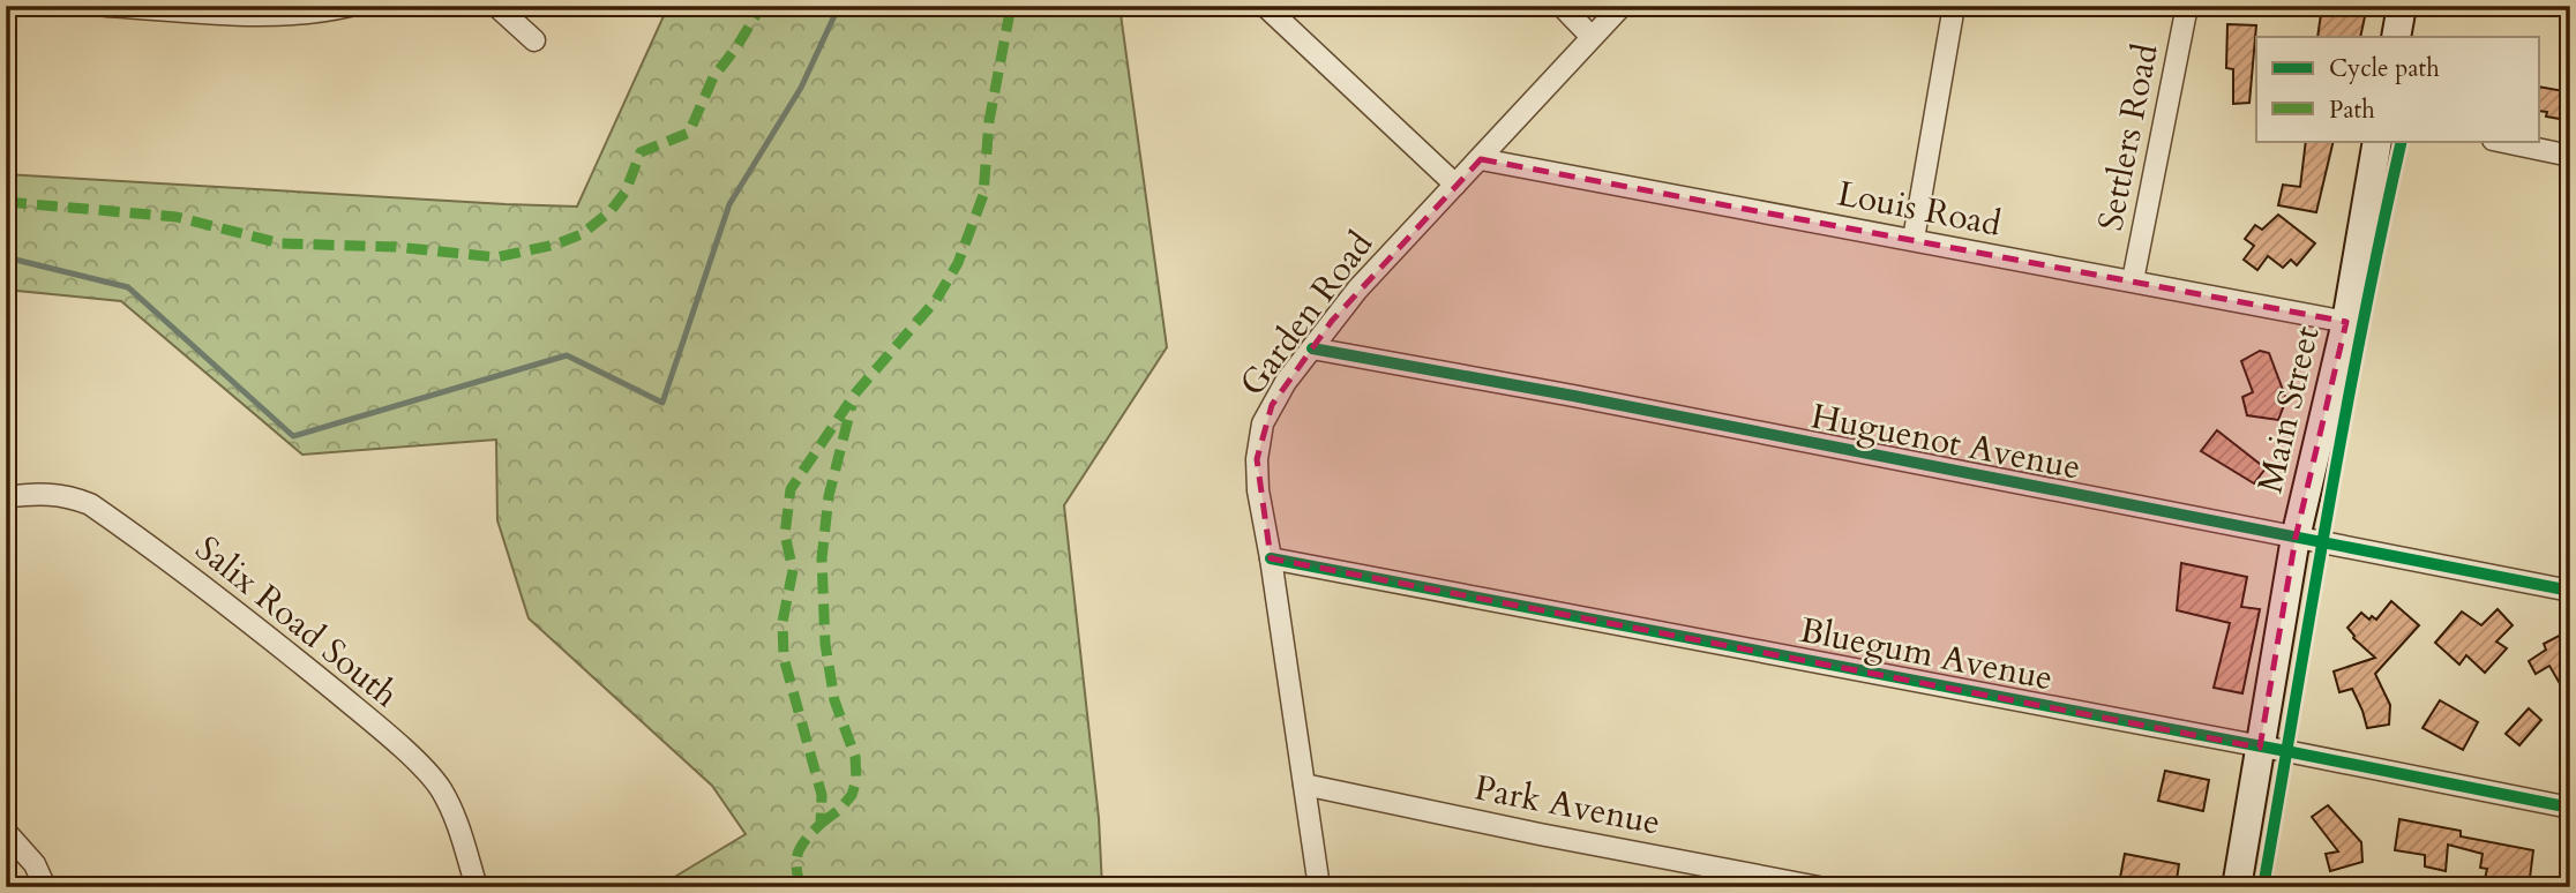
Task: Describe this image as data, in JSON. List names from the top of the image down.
{
  "streets": {
    "street": [
      "Settlers Road",
      "Louis Road",
      "Garden Road",
      "Main Street",
      "Huguenot Avenue",
      "Salix Road South",
      "Bluegum Avenue",
      "Park Avenue"
    ]
  },
  "crossings": [
    ["Settlers Road", "Louis Road"],
    ["Louis Road", "Garden Road"],
    ["Louis Road", "Main Street"],
    ["Garden Road", "Huguenot Avenue"],
    ["Garden Road", "Bluegum Avenue"],
    ["Garden Road", "Park Avenue"],
    ["Main Street", "Huguenot Avenue"],
    ["Main Street", "Bluegum Avenue"]
  ],
  "legend": ["Cycle path", "Path"]
}
